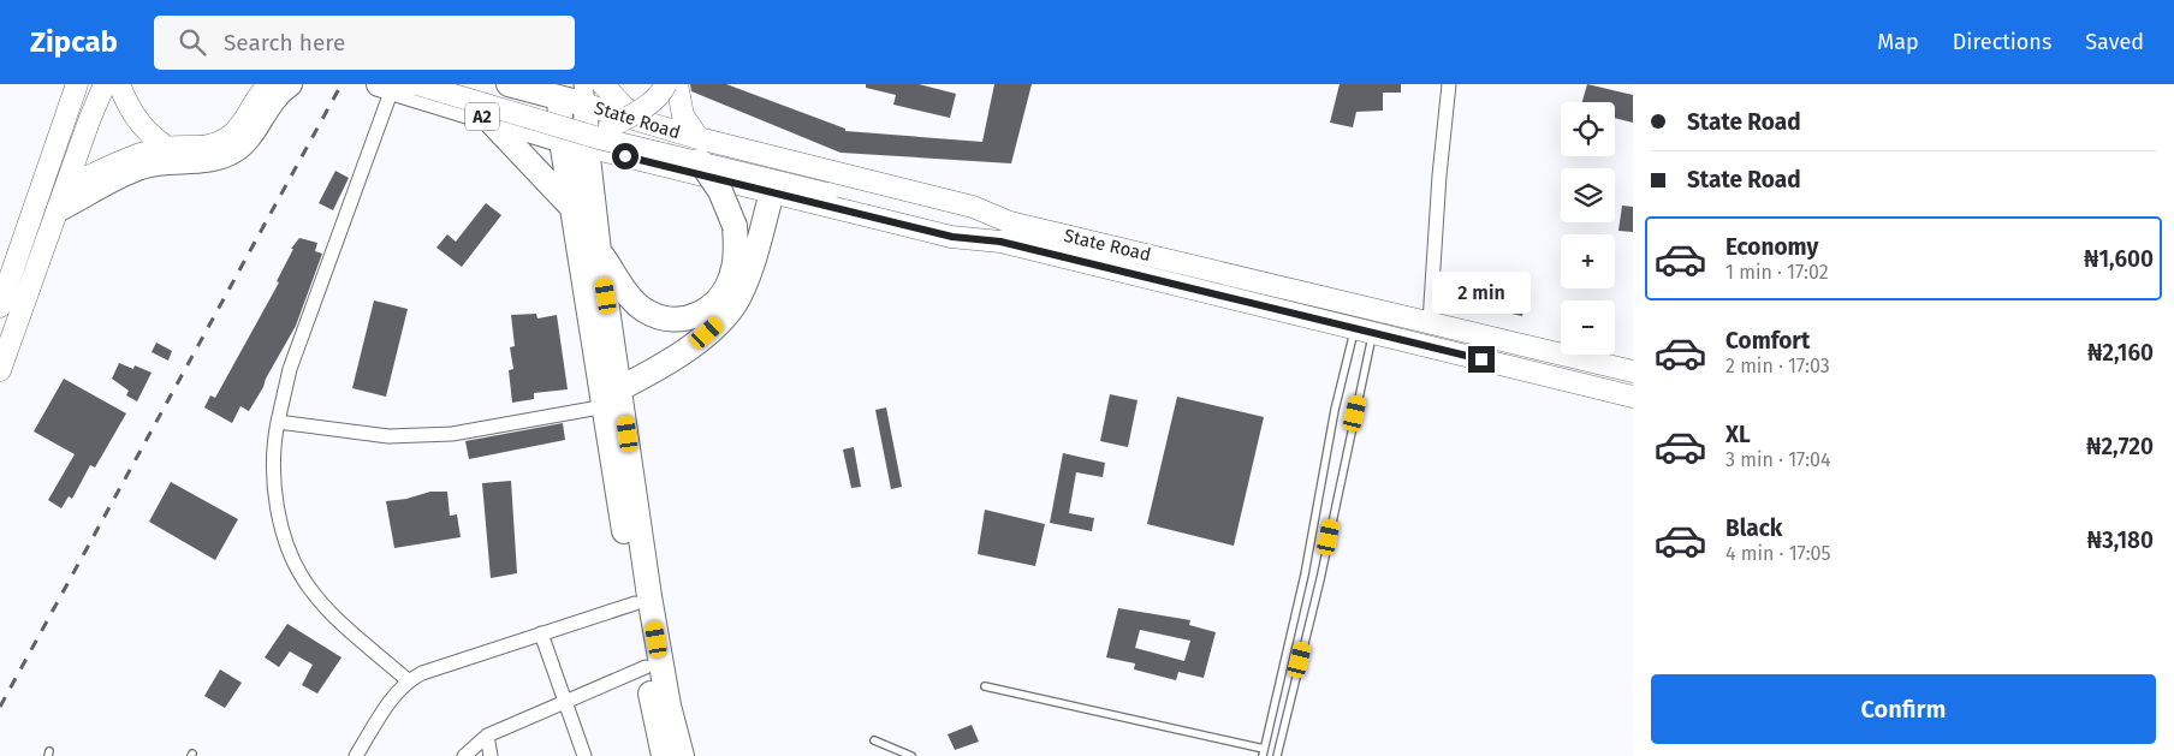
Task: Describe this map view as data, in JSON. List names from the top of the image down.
{
  "streets": {
    "highway": ["A2"],
    "main road": ["State Road"]
  },
  "crossings": [
    ["A2", "State Road"]
  ],
  "page": {
    "header": "Zipcab",
    "search": "Search here",
    "nav": ["Map", "Directions", "Saved"],
    "banner": ["State Road", "State Road"],
    "map_buttons": ["+", "−"],
    "list": [
      {
        "name": "Economy",
        "note": "1 min · 17:02",
        "value": "₦1,600"
      },
      {
        "name": "Comfort",
        "note": "2 min · 17:03",
        "value": "₦2,160"
      },
      {
        "name": "XL",
        "note": "3 min · 17:04",
        "value": "₦2,720"
      },
      {
        "name": "Black",
        "note": "4 min · 17:05",
        "value": "₦3,180"
      }
    ],
    "bubble": "2 min",
    "buttons": "Confirm"
  }
}
